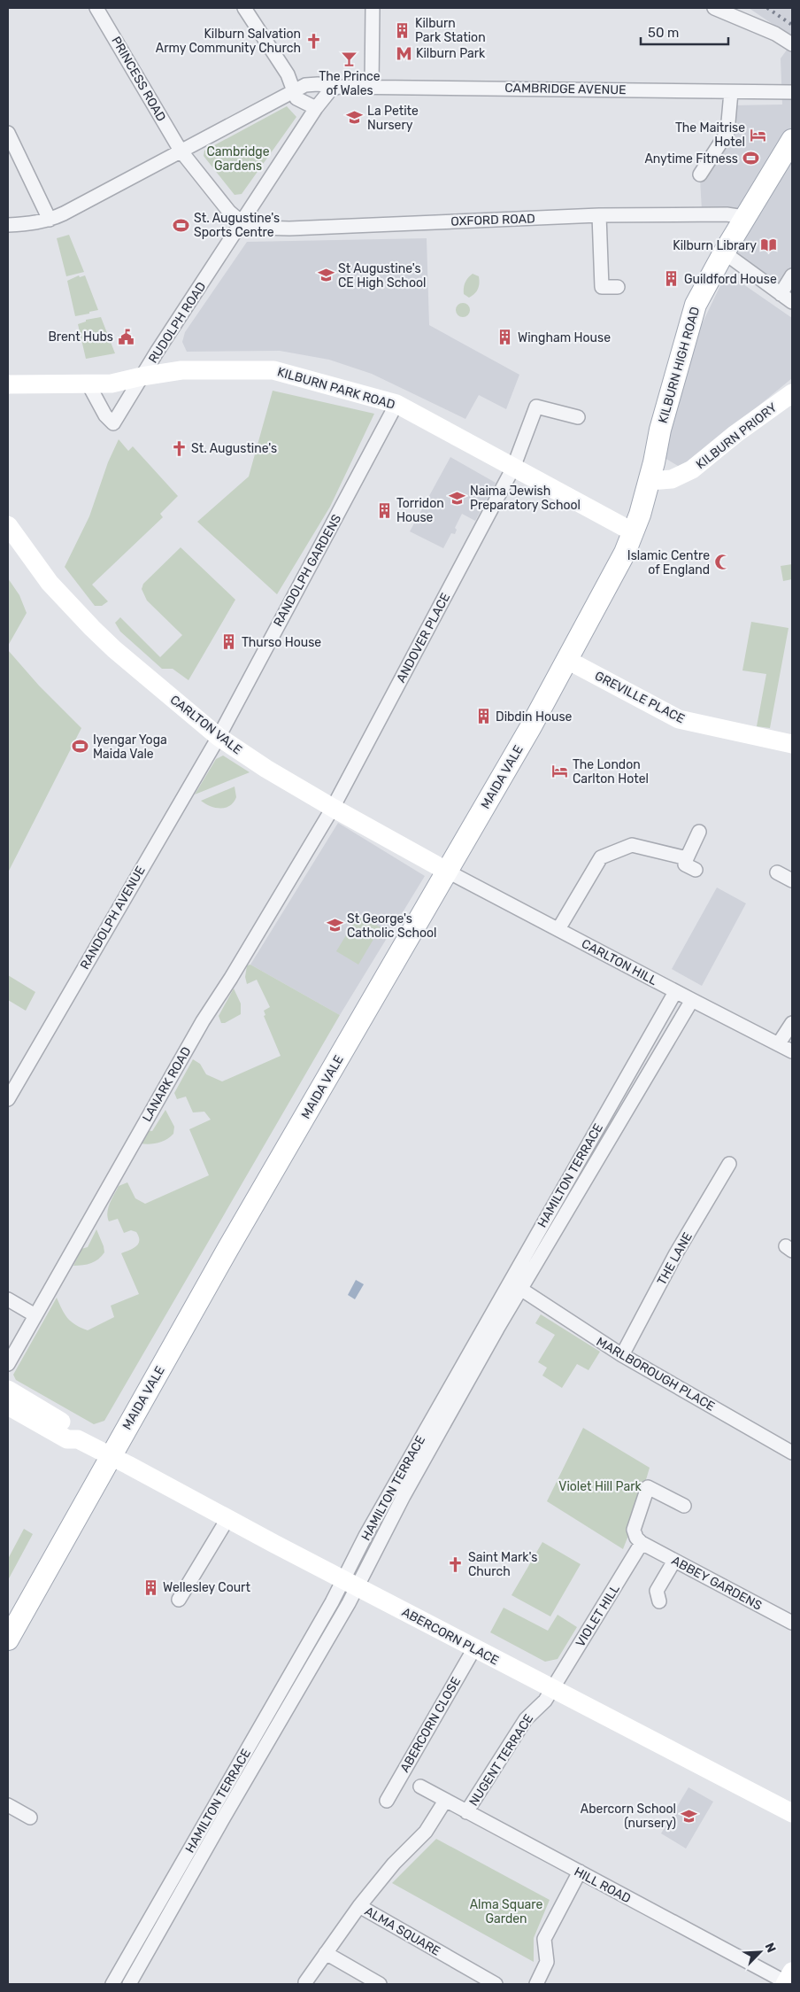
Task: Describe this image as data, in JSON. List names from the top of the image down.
{
  "streets": {
    "main road": ["KILBURN HIGH ROAD", "MAIDA VALE"],
    "street": [
      "PRINCESS ROAD",
      "CAMBRIDGE AVENUE",
      "OXFORD ROAD",
      "RUDOLPH ROAD",
      "KILBURN PARK ROAD",
      "KILBURN PRIORY",
      "RANDOLPH GARDENS",
      "ANDOVER PLACE",
      "GREVILLE PLACE",
      "CARLTON VALE",
      "RANDOLPH AVENUE",
      "CARLTON HILL",
      "LANARK ROAD",
      "HAMILTON TERRACE",
      "THE LANE",
      "MARLBOROUGH PLACE",
      "ABBEY GARDENS",
      "VIOLET HILL",
      "ABERCORN PLACE",
      "ABERCORN CLOSE",
      "NUGENT TERRACE",
      "HILL ROAD",
      "ALMA SQUARE"
    ]
  },
  "crossings": [
    ["OXFORD ROAD", "RUDOLPH ROAD"],
    ["OXFORD ROAD", "KILBURN HIGH ROAD"],
    ["RUDOLPH ROAD", "KILBURN PARK ROAD"],
    ["KILBURN HIGH ROAD", "KILBURN PARK ROAD"],
    ["KILBURN HIGH ROAD", "KILBURN PRIORY"],
    ["KILBURN HIGH ROAD", "MAIDA VALE"],
    ["KILBURN PARK ROAD", "RANDOLPH GARDENS"],
    ["KILBURN PARK ROAD", "ANDOVER PLACE"],
    ["KILBURN PARK ROAD", "MAIDA VALE"],
    ["RANDOLPH GARDENS", "CARLTON VALE"],
    ["RANDOLPH GARDENS", "RANDOLPH AVENUE"],
    ["ANDOVER PLACE", "CARLTON VALE"],
    ["ANDOVER PLACE", "LANARK ROAD"],
    ["GREVILLE PLACE", "MAIDA VALE"],
    ["CARLTON VALE", "MAIDA VALE"],
    ["CARLTON VALE", "RANDOLPH AVENUE"],
    ["CARLTON VALE", "CARLTON HILL"],
    ["CARLTON VALE", "LANARK ROAD"],
    ["MAIDA VALE", "CARLTON HILL"],
    ["MAIDA VALE", "ABERCORN PLACE"],
    ["CARLTON HILL", "HAMILTON TERRACE"],
    ["HAMILTON TERRACE", "MARLBOROUGH PLACE"],
    ["HAMILTON TERRACE", "ABERCORN PLACE"],
    ["THE LANE", "MARLBOROUGH PLACE"],
    ["ABBEY GARDENS", "VIOLET HILL"],
    ["VIOLET HILL", "ABERCORN PLACE"],
    ["VIOLET HILL", "NUGENT TERRACE"],
    ["ABERCORN PLACE", "ABERCORN CLOSE"],
    ["ABERCORN PLACE", "NUGENT TERRACE"],
    ["NUGENT TERRACE", "HILL ROAD"],
    ["HILL ROAD", "ALMA SQUARE"]
  ],
  "parks": ["Cambridge Gardens", "Violet Hill Park", "Alma Square Garden"],
  "places": {
    "building": [
      "Kilburn Park Station",
      "Guildford House",
      "Wingham House",
      "Torridon House",
      "Thurso House",
      "Dibdin House",
      "Wellesley Court"
    ],
    "church": ["Kilburn Salvation Army Community Church", "St. Augustine's", "Saint Mark's Church"],
    "metro station": ["Kilburn Park"],
    "bar": ["The Prince of Wales"],
    "school or university": [
      "La Petite Nursery",
      "St Augustine's CE High School",
      "Naima Jewish Preparatory School",
      "St George's Catholic School",
      "Abercorn School (nursery)"
    ],
    "hotel": ["The Maitrise Hotel", "The London Carlton Hotel"],
    "sports": ["Anytime Fitness", "St. Augustine's Sports Centre", "Iyengar Yoga Maida Vale"],
    "library": ["Kilburn Library"],
    "public building": ["Brent Hubs"],
    "mosque": ["Islamic Centre of England"]
  },
  "scale_bar": "50 m",
  "north": "top right"
}
